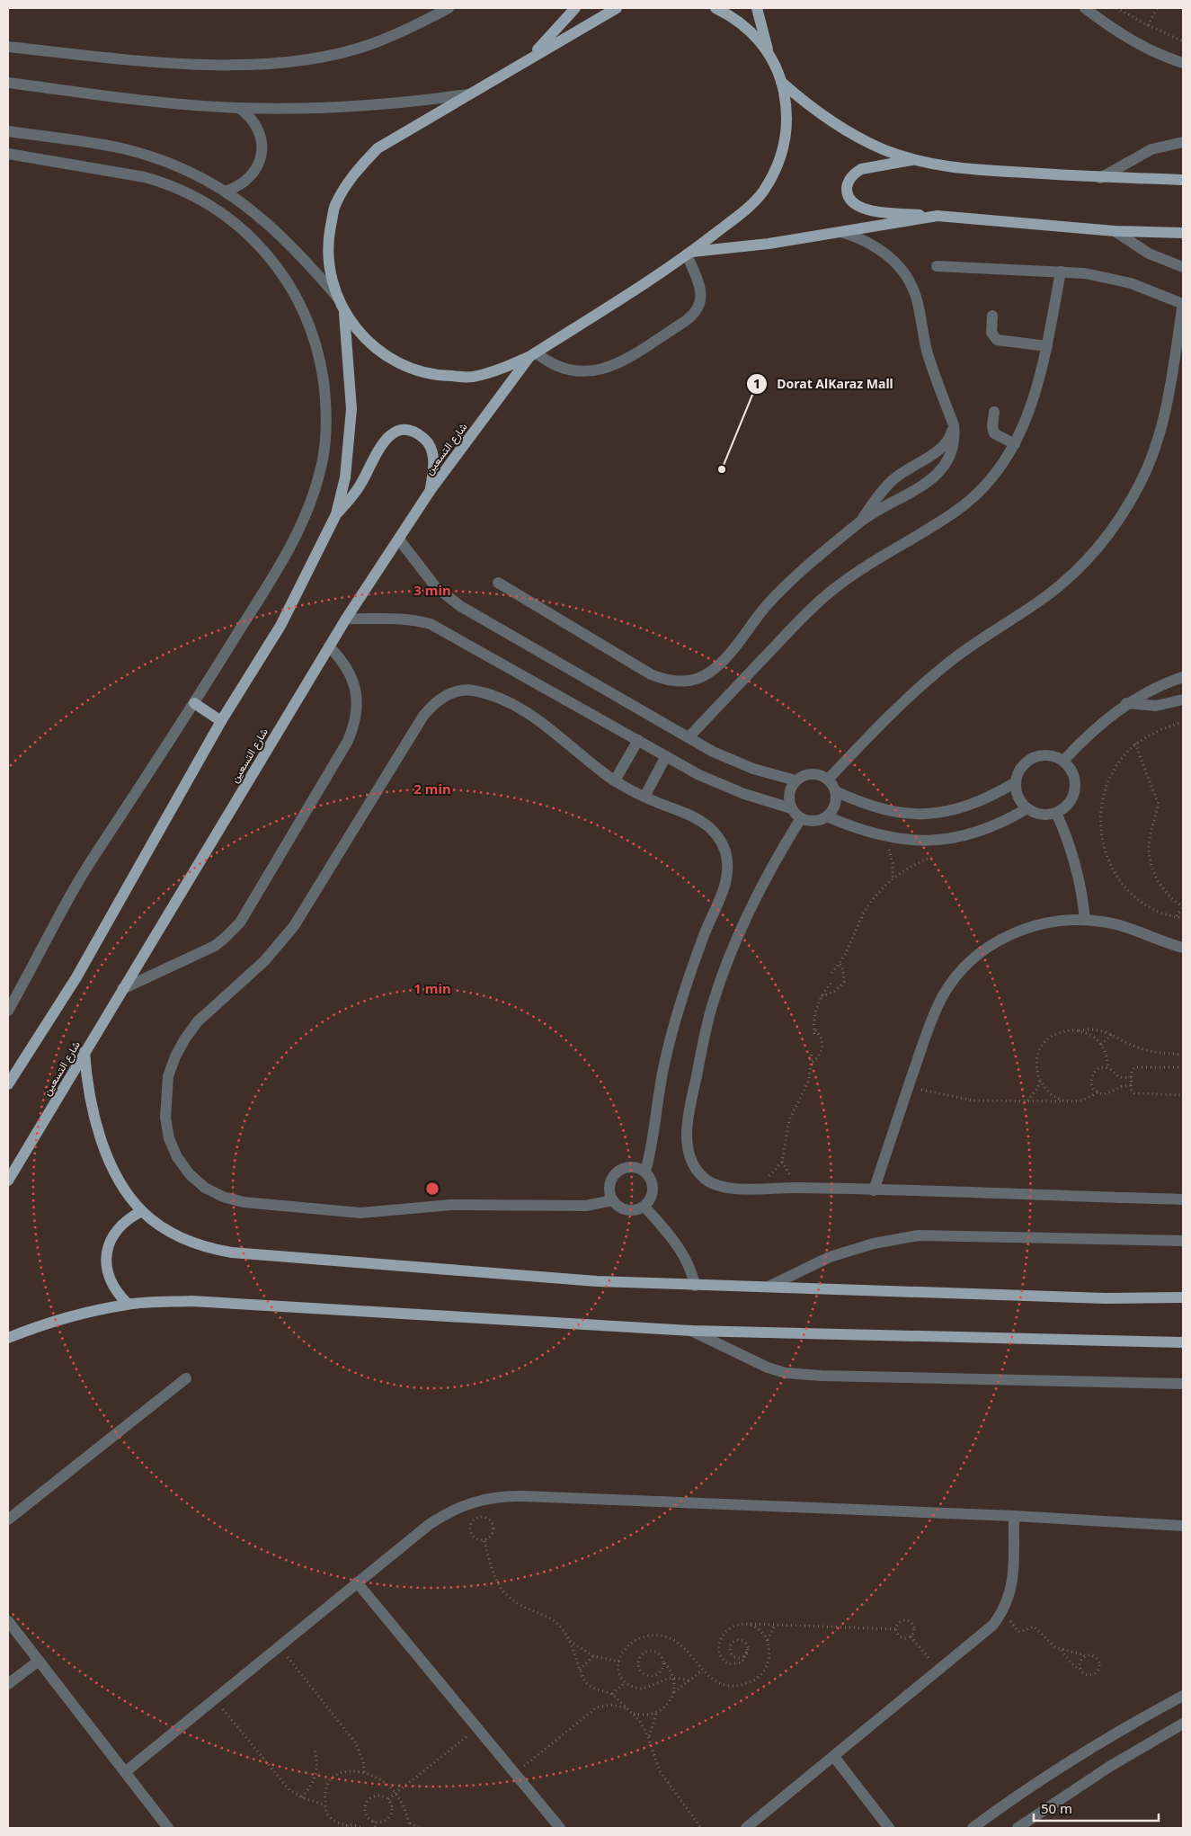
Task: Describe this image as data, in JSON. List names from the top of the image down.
{
  "streets": {
    "main road": ["شارع التسعين"]
  },
  "places": ["Dorat AlKaraz Mall"],
  "scale_bar": "50 m",
  "rings": ["3 min", "2 min", "1 min"]
}
